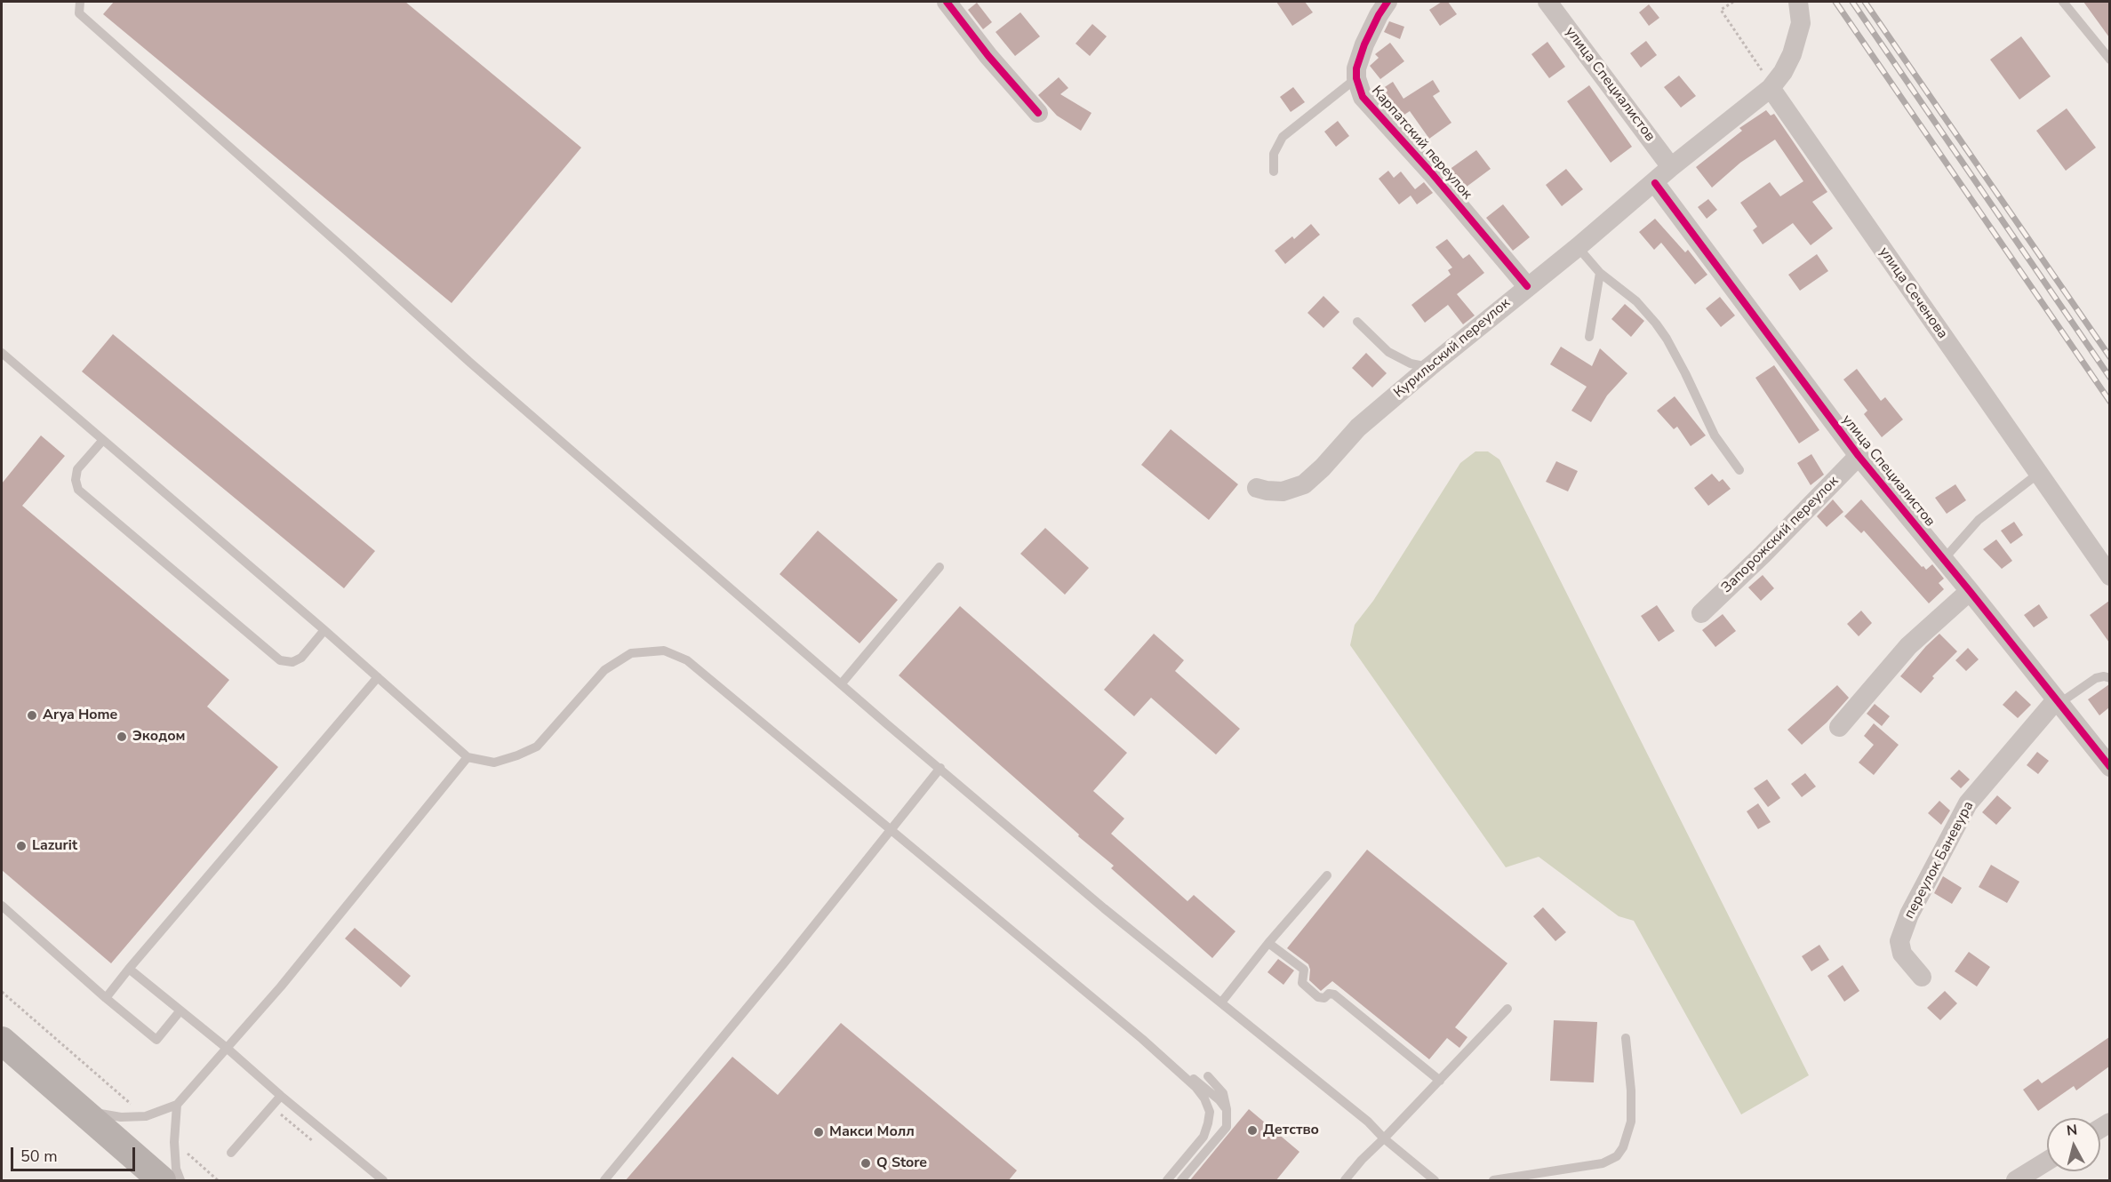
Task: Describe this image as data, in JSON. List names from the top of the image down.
{
  "streets": {
    "street": [
      "улица Специалистов",
      "Карпатский переулок",
      "улица Сеченова",
      "Курильский переулок",
      "Запорожский переулок",
      "переулок Баневура"
    ]
  },
  "crossings": [
    ["улица Специалистов", "Курильский переулок"],
    ["улица Специалистов", "Запорожский переулок"],
    ["улица Специалистов", "переулок Баневура"],
    ["Карпатский переулок", "Курильский переулок"],
    ["улица Сеченова", "Курильский переулок"]
  ],
  "places": [
    "Arya Home",
    "Экодом",
    "Lazurit",
    "Детство",
    "Макси Молл",
    "Q Store"
  ],
  "scale_bar": "50 m",
  "north": "top"
}
